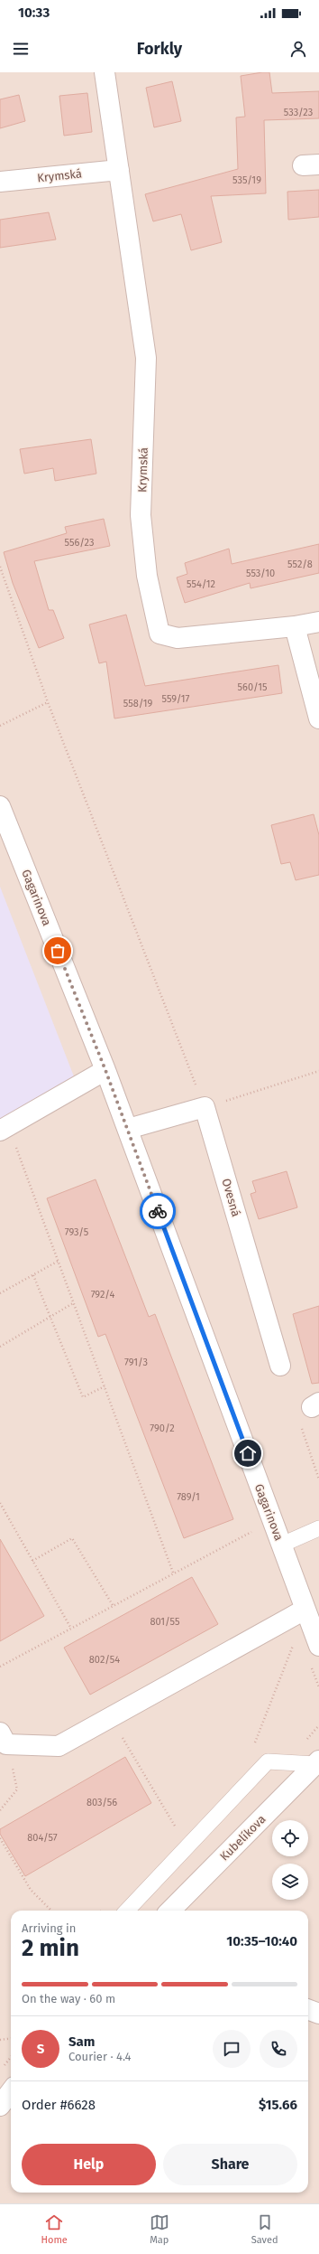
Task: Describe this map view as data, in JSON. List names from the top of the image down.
{
  "streets": {
    "street": [
      "Krymská",
      "Gagarinova",
      "Ovesná",
      "Kubelíkova"
    ]
  },
  "house_numbers": [
    "533/23",
    "535/19",
    "556/23",
    "552/8",
    "553/10",
    "554/12",
    "560/15",
    "559/17",
    "558/19",
    "793/5",
    "792/4",
    "791/3",
    "790/2",
    "789/1",
    "801/55",
    "802/54",
    "803/56",
    "804/57"
  ],
  "page": {
    "status": "10:33",
    "header": "Forkly",
    "heading": ["2 min", "Arriving in", "10:35–10:40"],
    "panel": [
      "Sam",
      "Courier · 4.4",
      "Order #6628",
      "$15.66"
    ],
    "bar": "On the way · 60 m",
    "round": "S",
    "buttons": ["Help", "Share"],
    "tabs": ["Home", "Map", "Saved"]
  }
}
